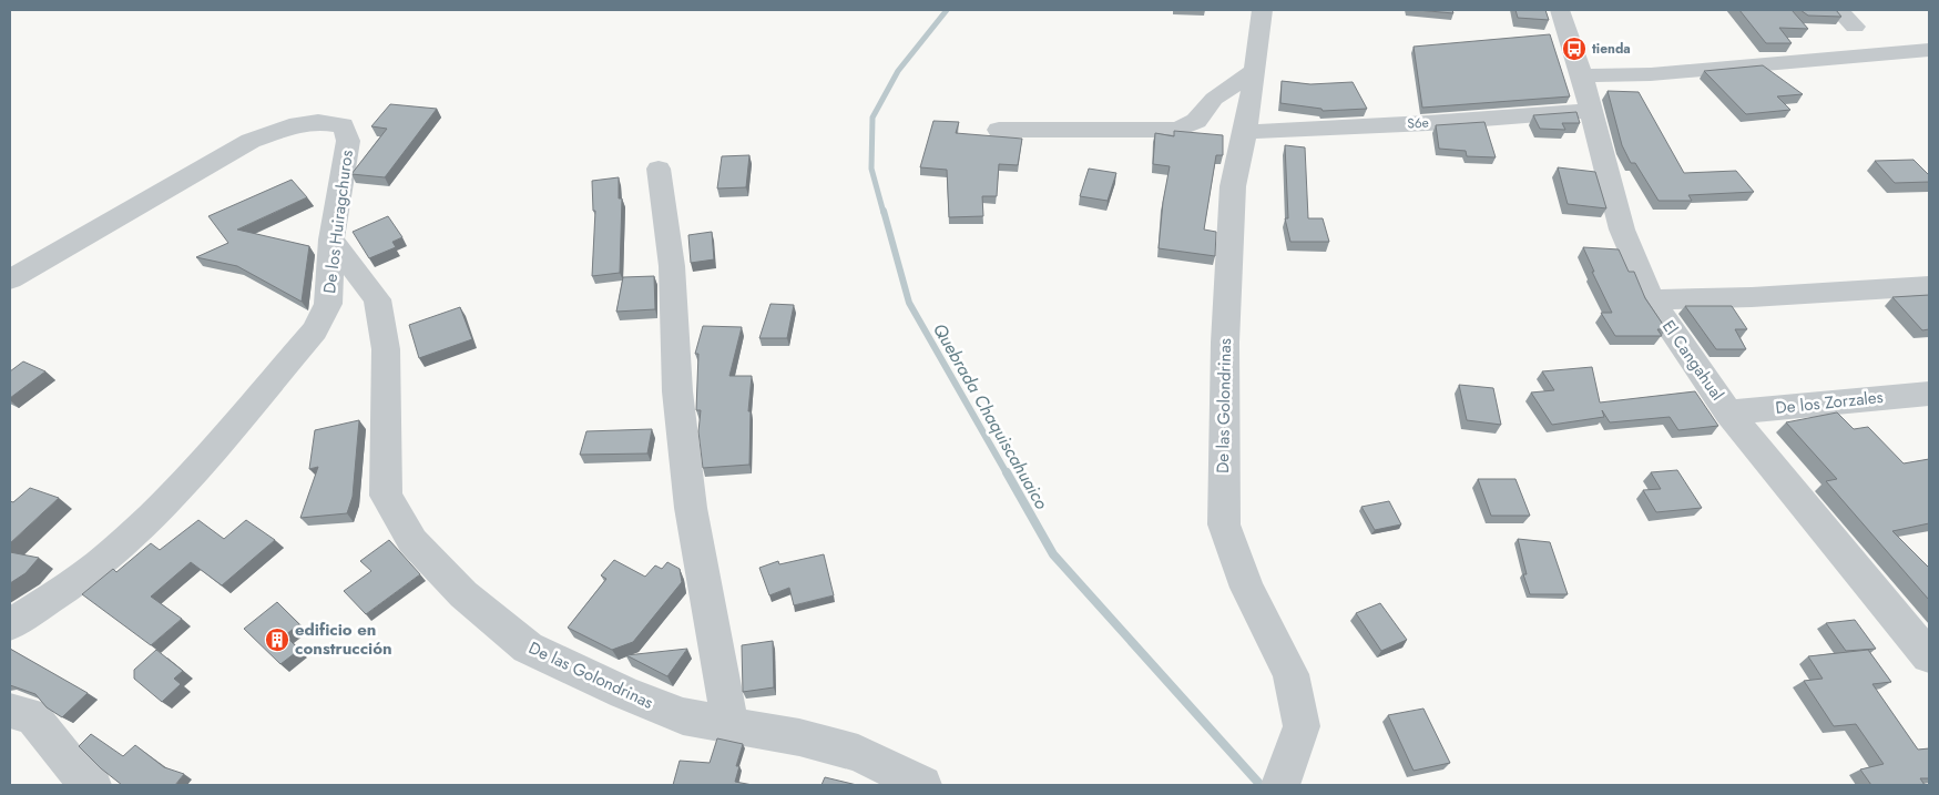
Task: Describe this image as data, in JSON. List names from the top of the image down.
{
  "streets": {
    "street": [
      "S6e",
      "De los Huiragchuros",
      "El Cangahual",
      "De los Zorzales",
      "De las Golondrinas"
    ]
  },
  "crossings": [
    ["S6e", "El Cangahual"],
    ["S6e", "De las Golondrinas"],
    ["De los Huiragchuros", "De las Golondrinas"],
    ["El Cangahual", "De los Zorzales"]
  ],
  "water": ["Quebrada Chaquiscahuaico"],
  "places": {
    "bus stop": ["tienda"],
    "building": ["edificio en construcción"]
  }
}
